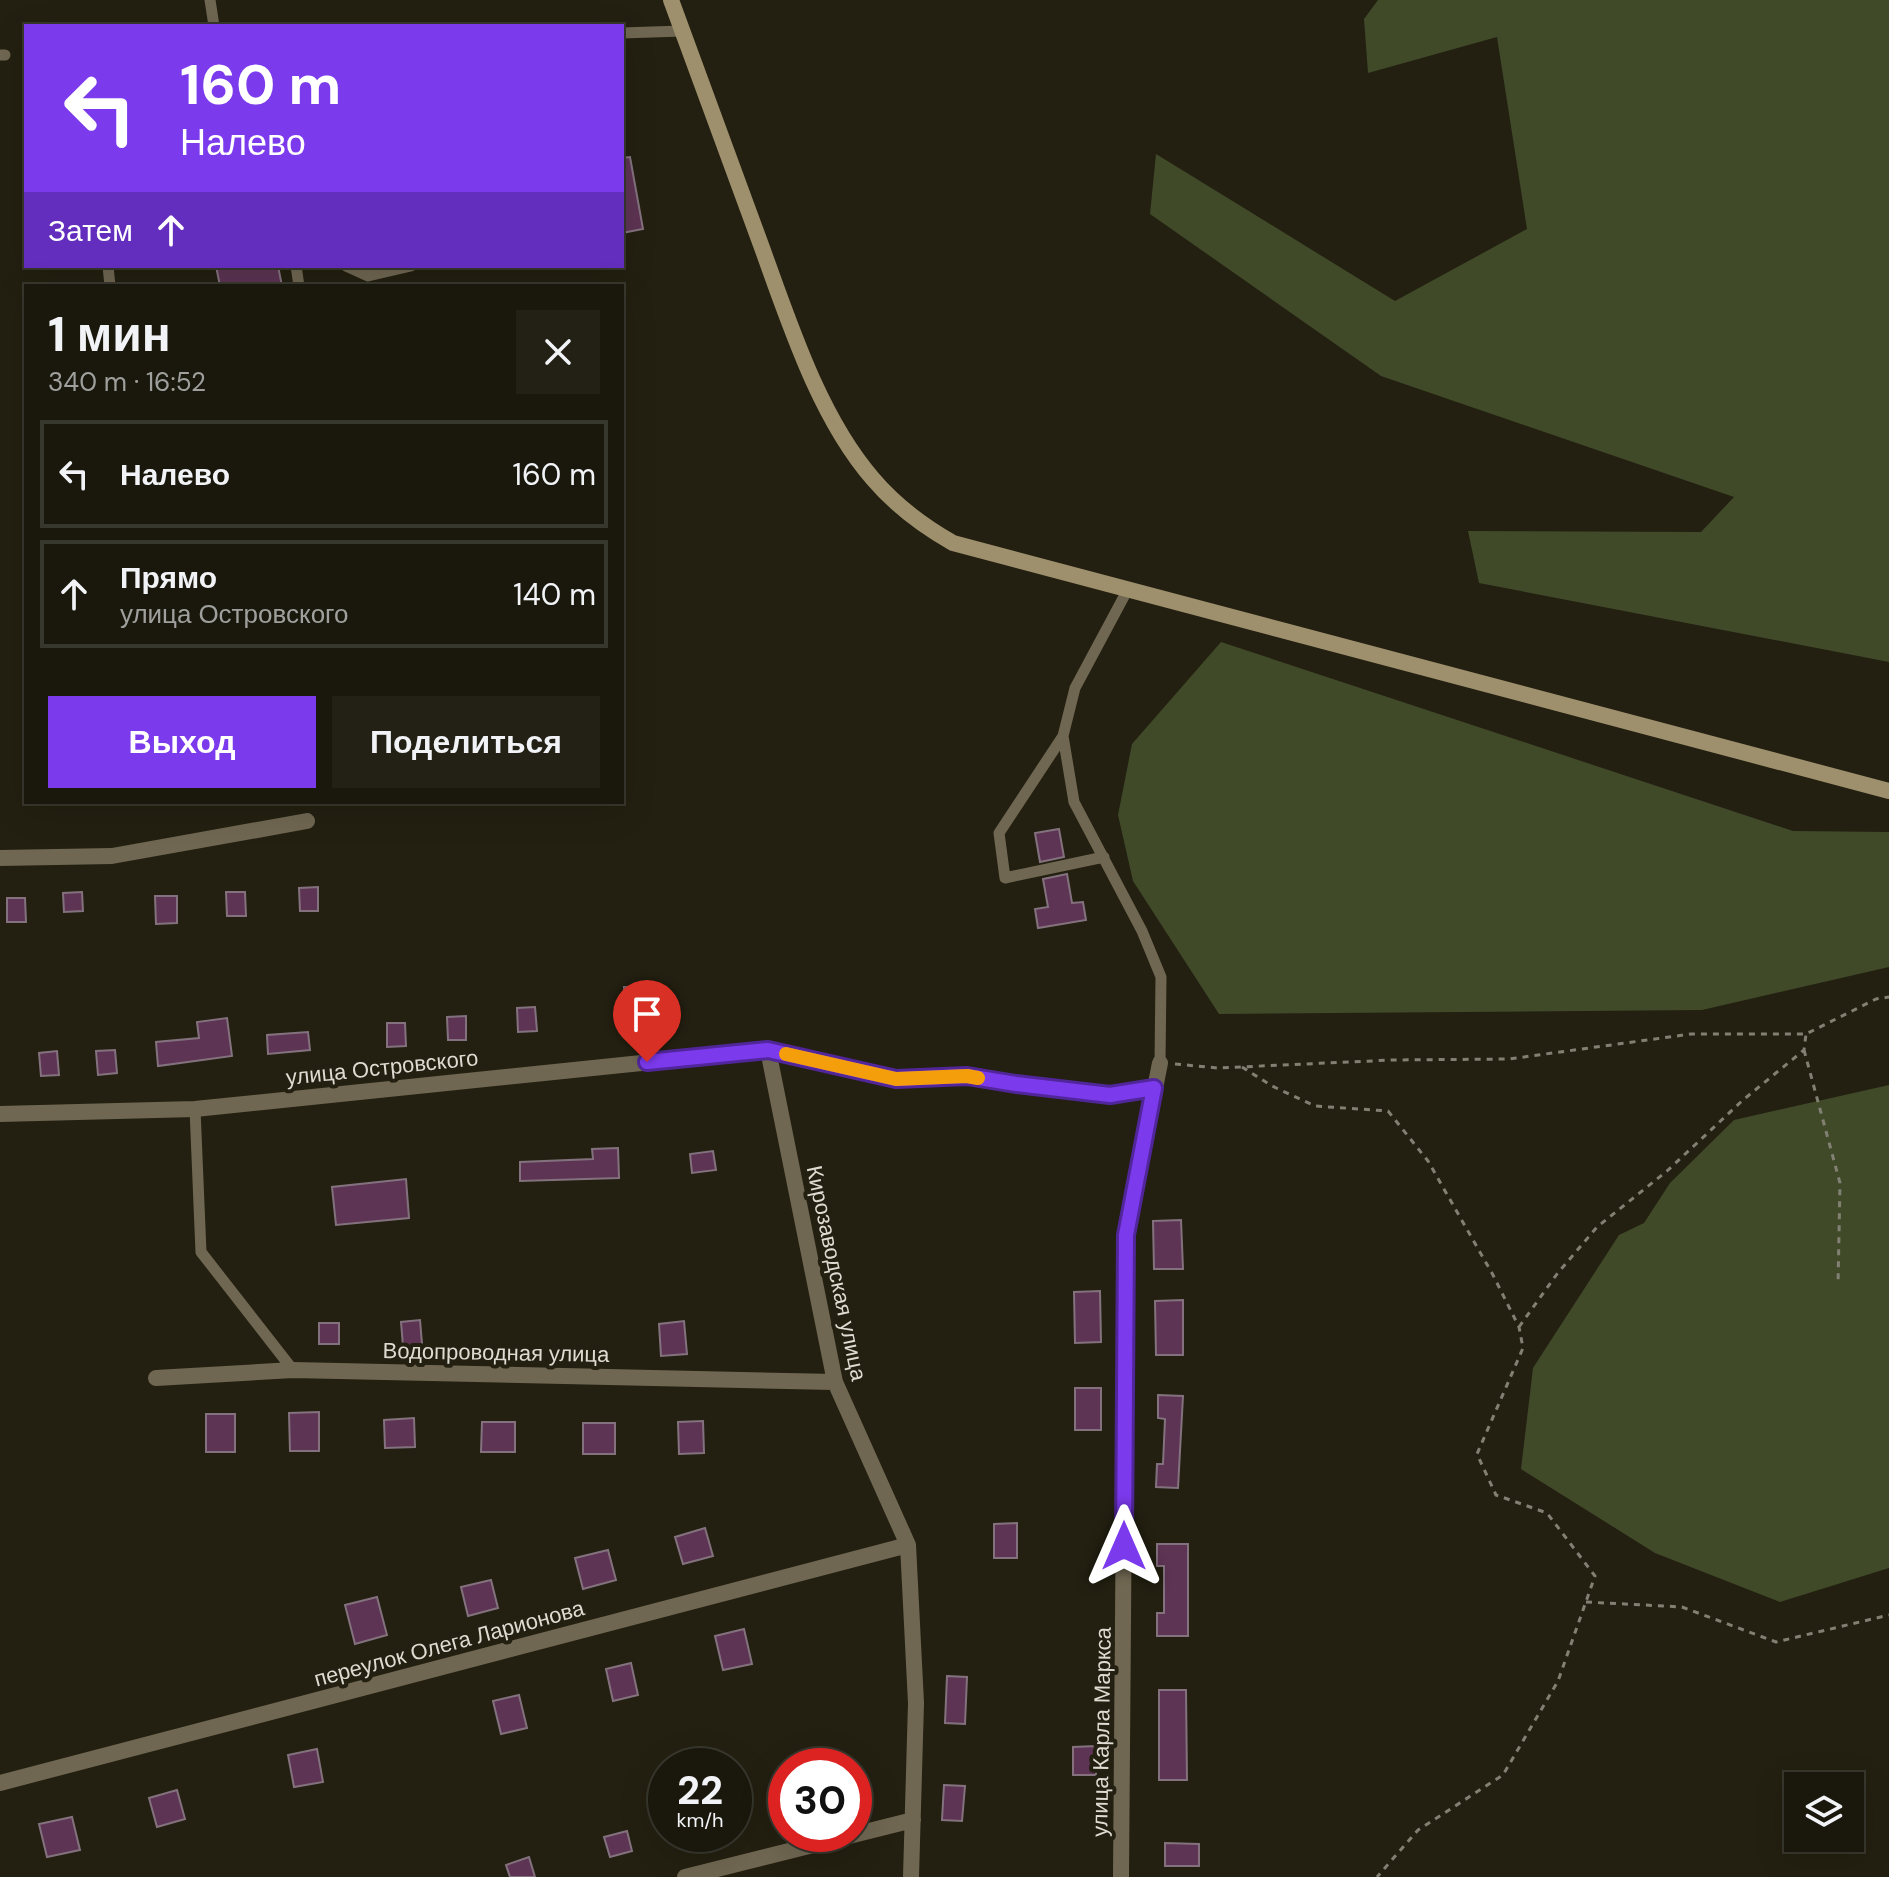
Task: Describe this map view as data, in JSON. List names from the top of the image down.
{
  "streets": {
    "street": [
      "улица Островского",
      "Кирозаводская улица",
      "Водопроводная улица",
      "переулок Олега Ларионова",
      "улица Карла Маркса"
    ]
  },
  "crossings": [
    ["улица Островского", "Кирозаводская улица"],
    ["Кирозаводская улица", "Водопроводная улица"],
    ["Кирозаводская улица", "переулок Олега Ларионова"]
  ],
  "page": {
    "turn": ["160 m", "Налево"],
    "then": "Затем",
    "heading": ["1 мин", "340 m · 16:52"],
    "list": [
      {
        "name": "Налево",
        "value": "160 m"
      },
      {
        "name": "Прямо",
        "note": "улица Островского",
        "value": "140 m"
      }
    ],
    "buttons": ["Выход", "Поделиться"],
    "speed": "22 km/h",
    "limit": "30"
  }
}
